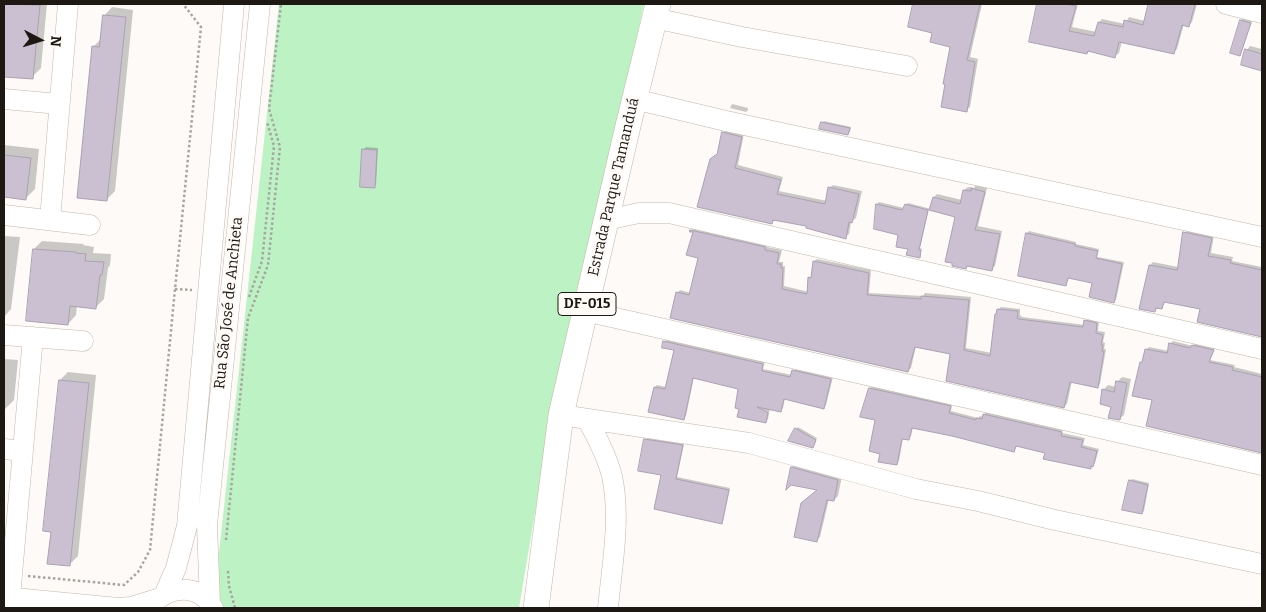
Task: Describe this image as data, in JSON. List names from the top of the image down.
{
  "streets": {
    "main road": ["Estrada Parque Tamanduá", "DF-015"],
    "street": ["Rua São José de Anchieta"]
  },
  "north": "right"
}
